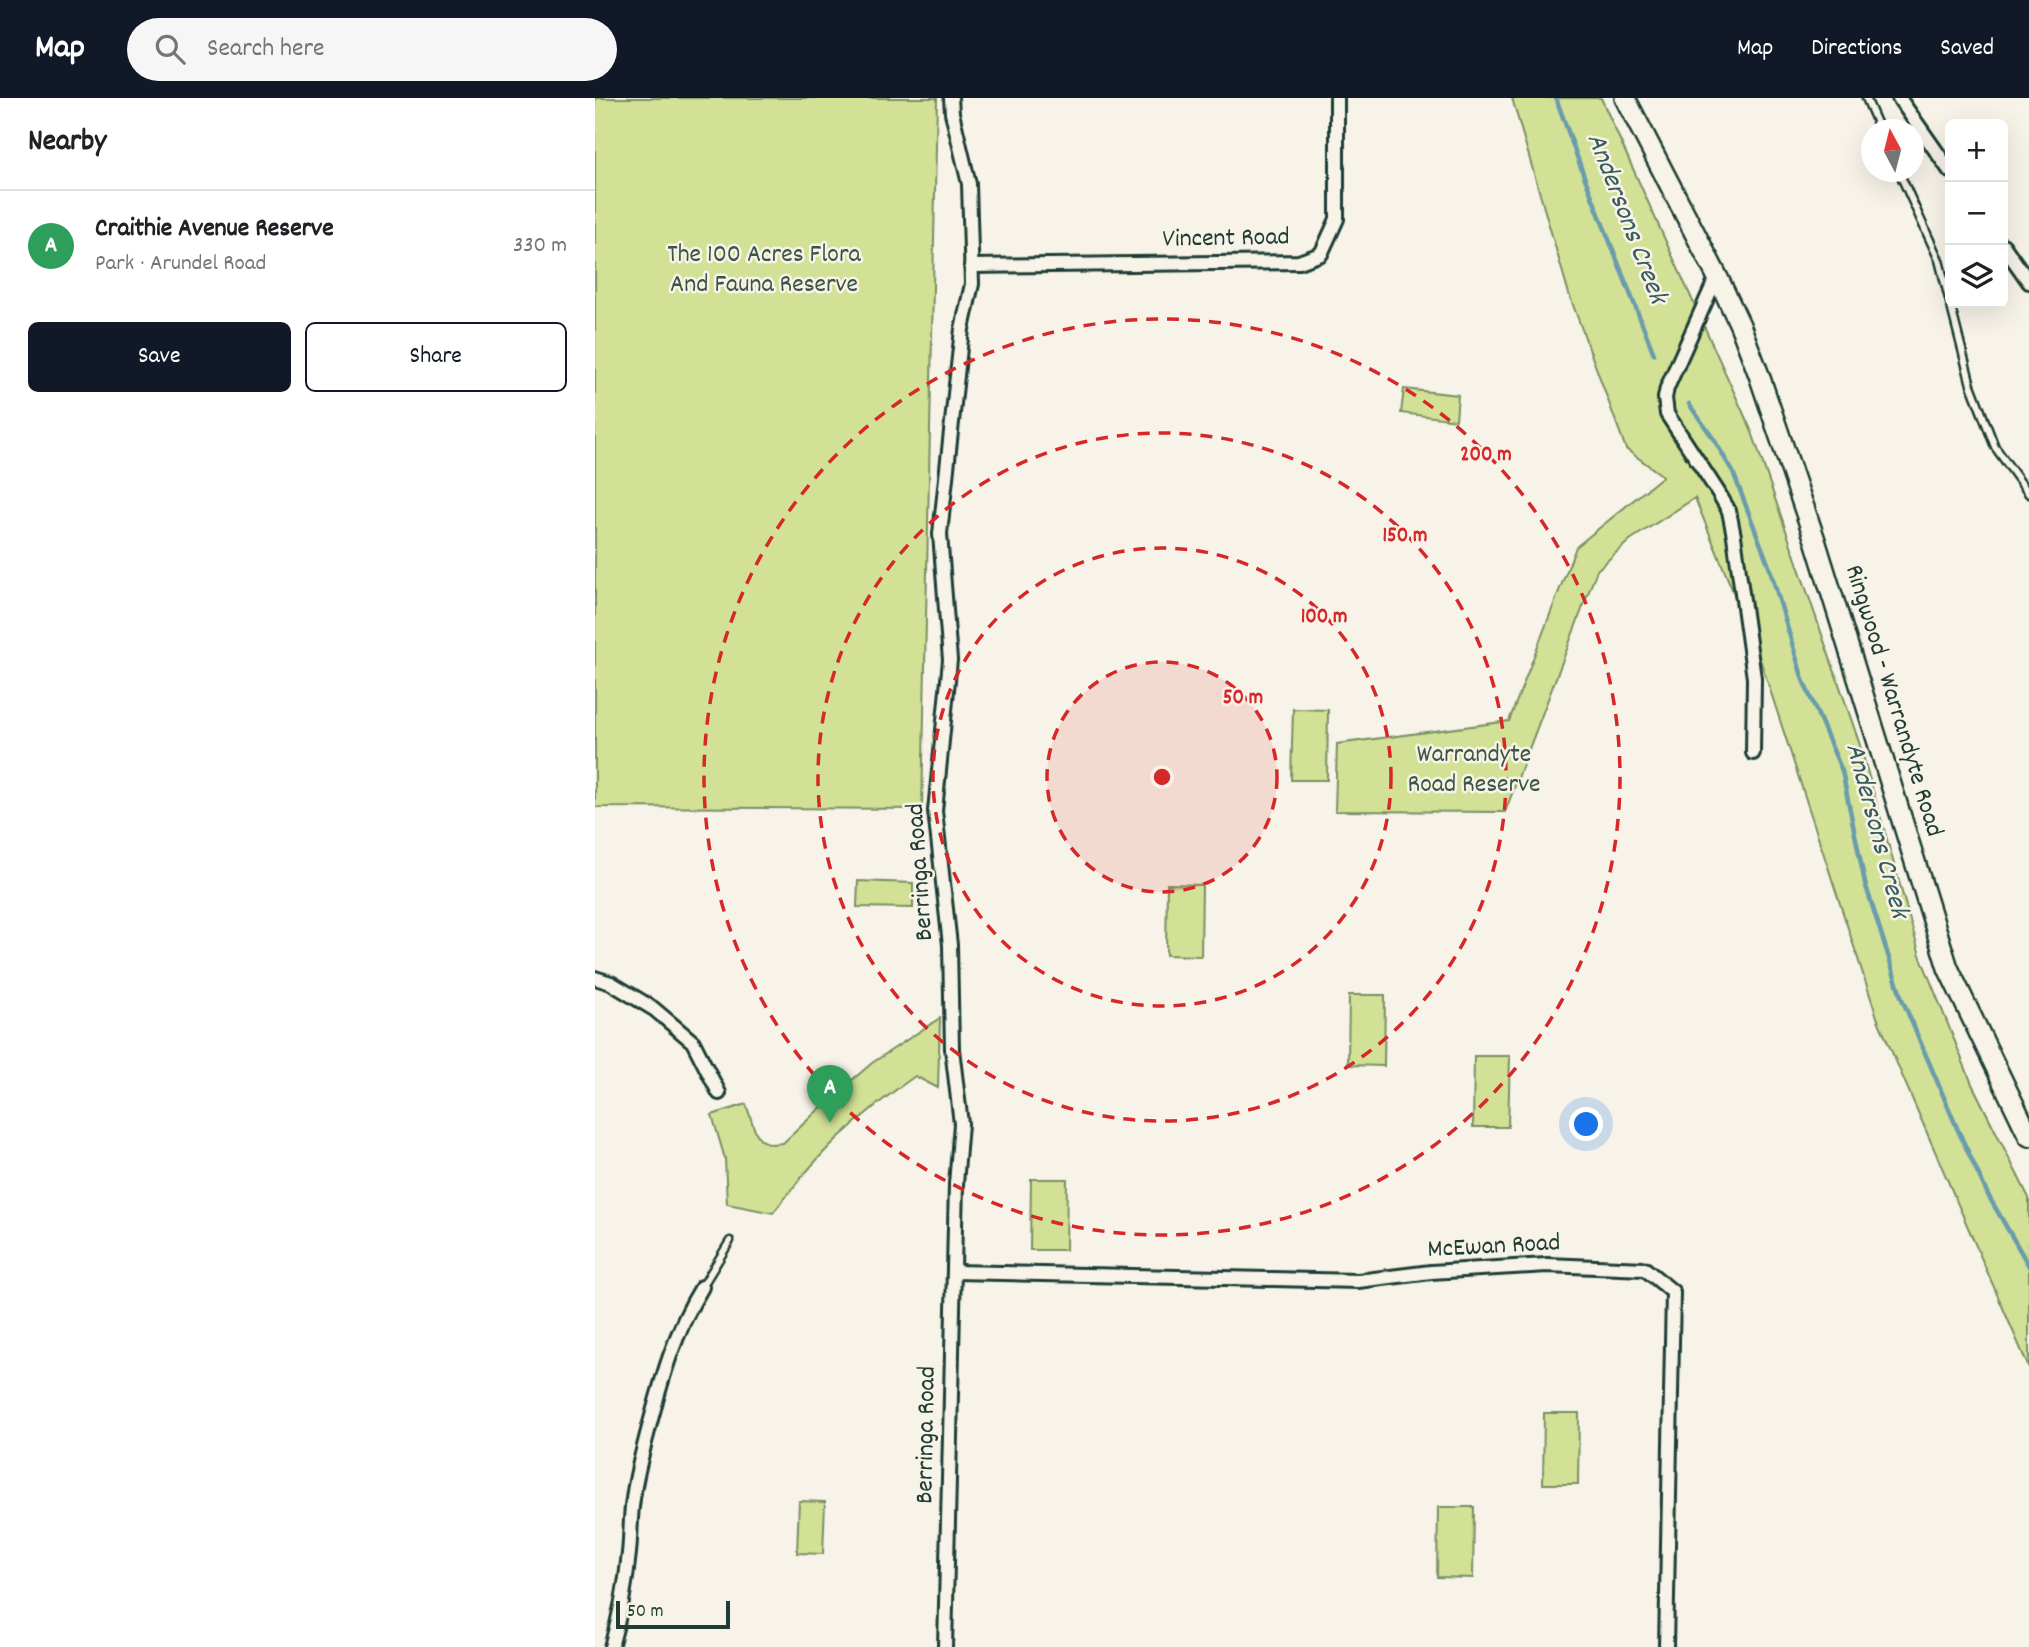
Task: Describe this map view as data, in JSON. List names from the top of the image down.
{
  "streets": {
    "main road": ["Ringwood - Warrandyte Road"],
    "street": ["Vincent Road", "Berringa Road", "McEwan Road"]
  },
  "crossings": [
    ["Vincent Road", "Berringa Road"],
    ["Berringa Road", "McEwan Road"]
  ],
  "water": ["Andersons Creek"],
  "parks": ["The 100 Acres Flora And Fauna Reserve", "Warrandyte Road Reserve"],
  "scale_bar": "50 m",
  "north": "top",
  "page": {
    "header": "Map",
    "search": "Search here",
    "nav": ["Map", "Directions", "Saved"],
    "heading": "Nearby",
    "map_buttons": ["+", "−"],
    "list": [
      {
        "mark": "A",
        "name": "Craithie Avenue Reserve",
        "note": "Park · Arundel Road",
        "value": "330 m"
      }
    ],
    "buttons": ["Save", "Share"],
    "pins": "A",
    "scale": "50 m"
  },
  "rings": [
    "200 m",
    "150 m",
    "100 m",
    "50 m"
  ]
}
